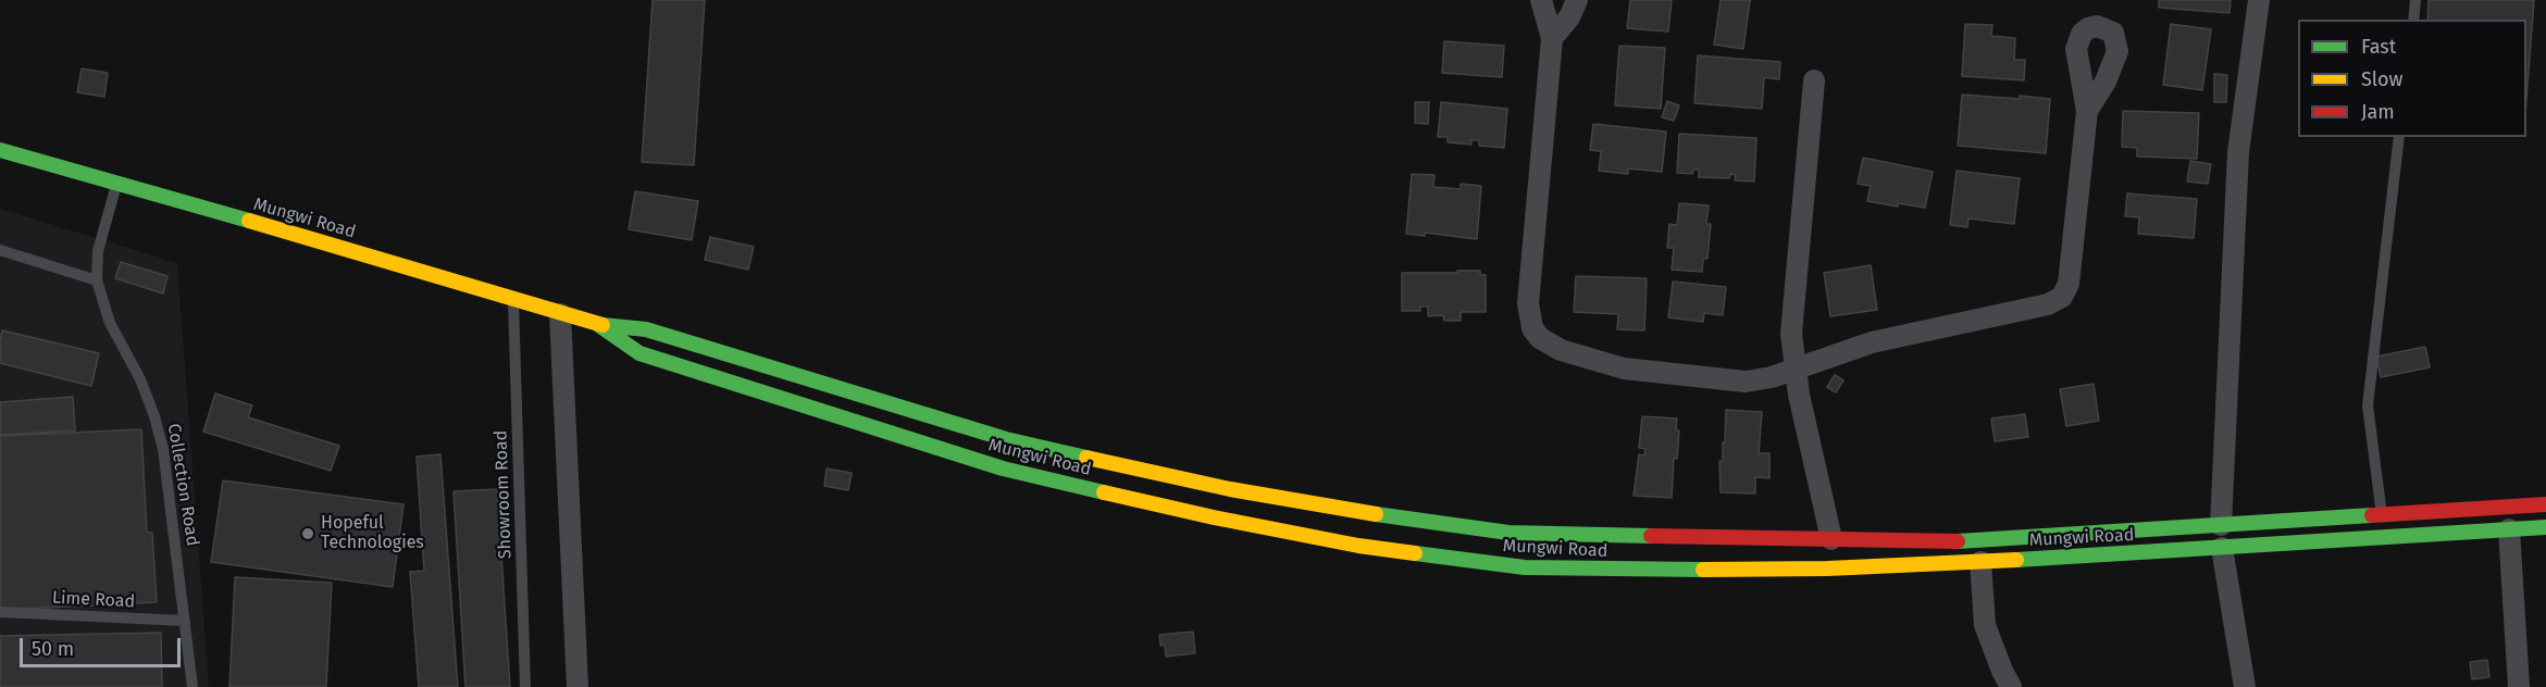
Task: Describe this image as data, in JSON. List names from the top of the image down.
{
  "streets": {
    "main road": ["Mungwi Road"],
    "lane": ["Collection Road", "Showroom Road", "Lime Road"]
  },
  "crossings": [
    ["Mungwi Road", "Collection Road"],
    ["Mungwi Road", "Showroom Road"],
    ["Collection Road", "Lime Road"]
  ],
  "places": ["Hopeful Technologies"],
  "legend": ["Fast", "Slow", "Jam"],
  "scale_bar": "50 m"
}
